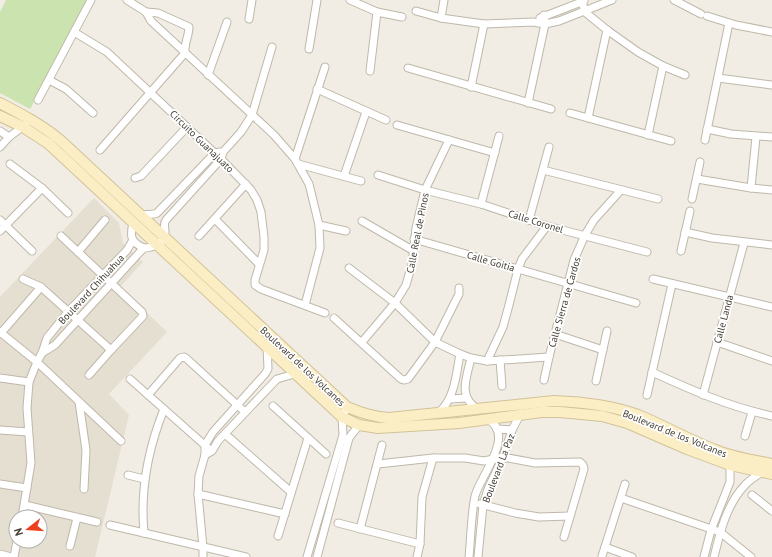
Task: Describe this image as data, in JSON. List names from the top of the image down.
{
  "streets": {
    "street": [
      "Circuito Guanajuato",
      "Calle Coronel",
      "Calle Real de Pinos",
      "Calle Goitia",
      "Boulevard Chihuahua",
      "Calle Sierra de Cardos",
      "Calle Landa",
      "Boulevard de los Volcanes",
      "Boulevard La Paz"
    ]
  },
  "crossings": [
    ["Calle Coronel", "Calle Real de Pinos"],
    ["Calle Coronel", "Calle Sierra de Cardos"],
    ["Calle Real de Pinos", "Calle Goitia"],
    ["Calle Goitia", "Calle Sierra de Cardos"],
    ["Boulevard de los Volcanes", "Boulevard La Paz"]
  ],
  "north": "left"
}
